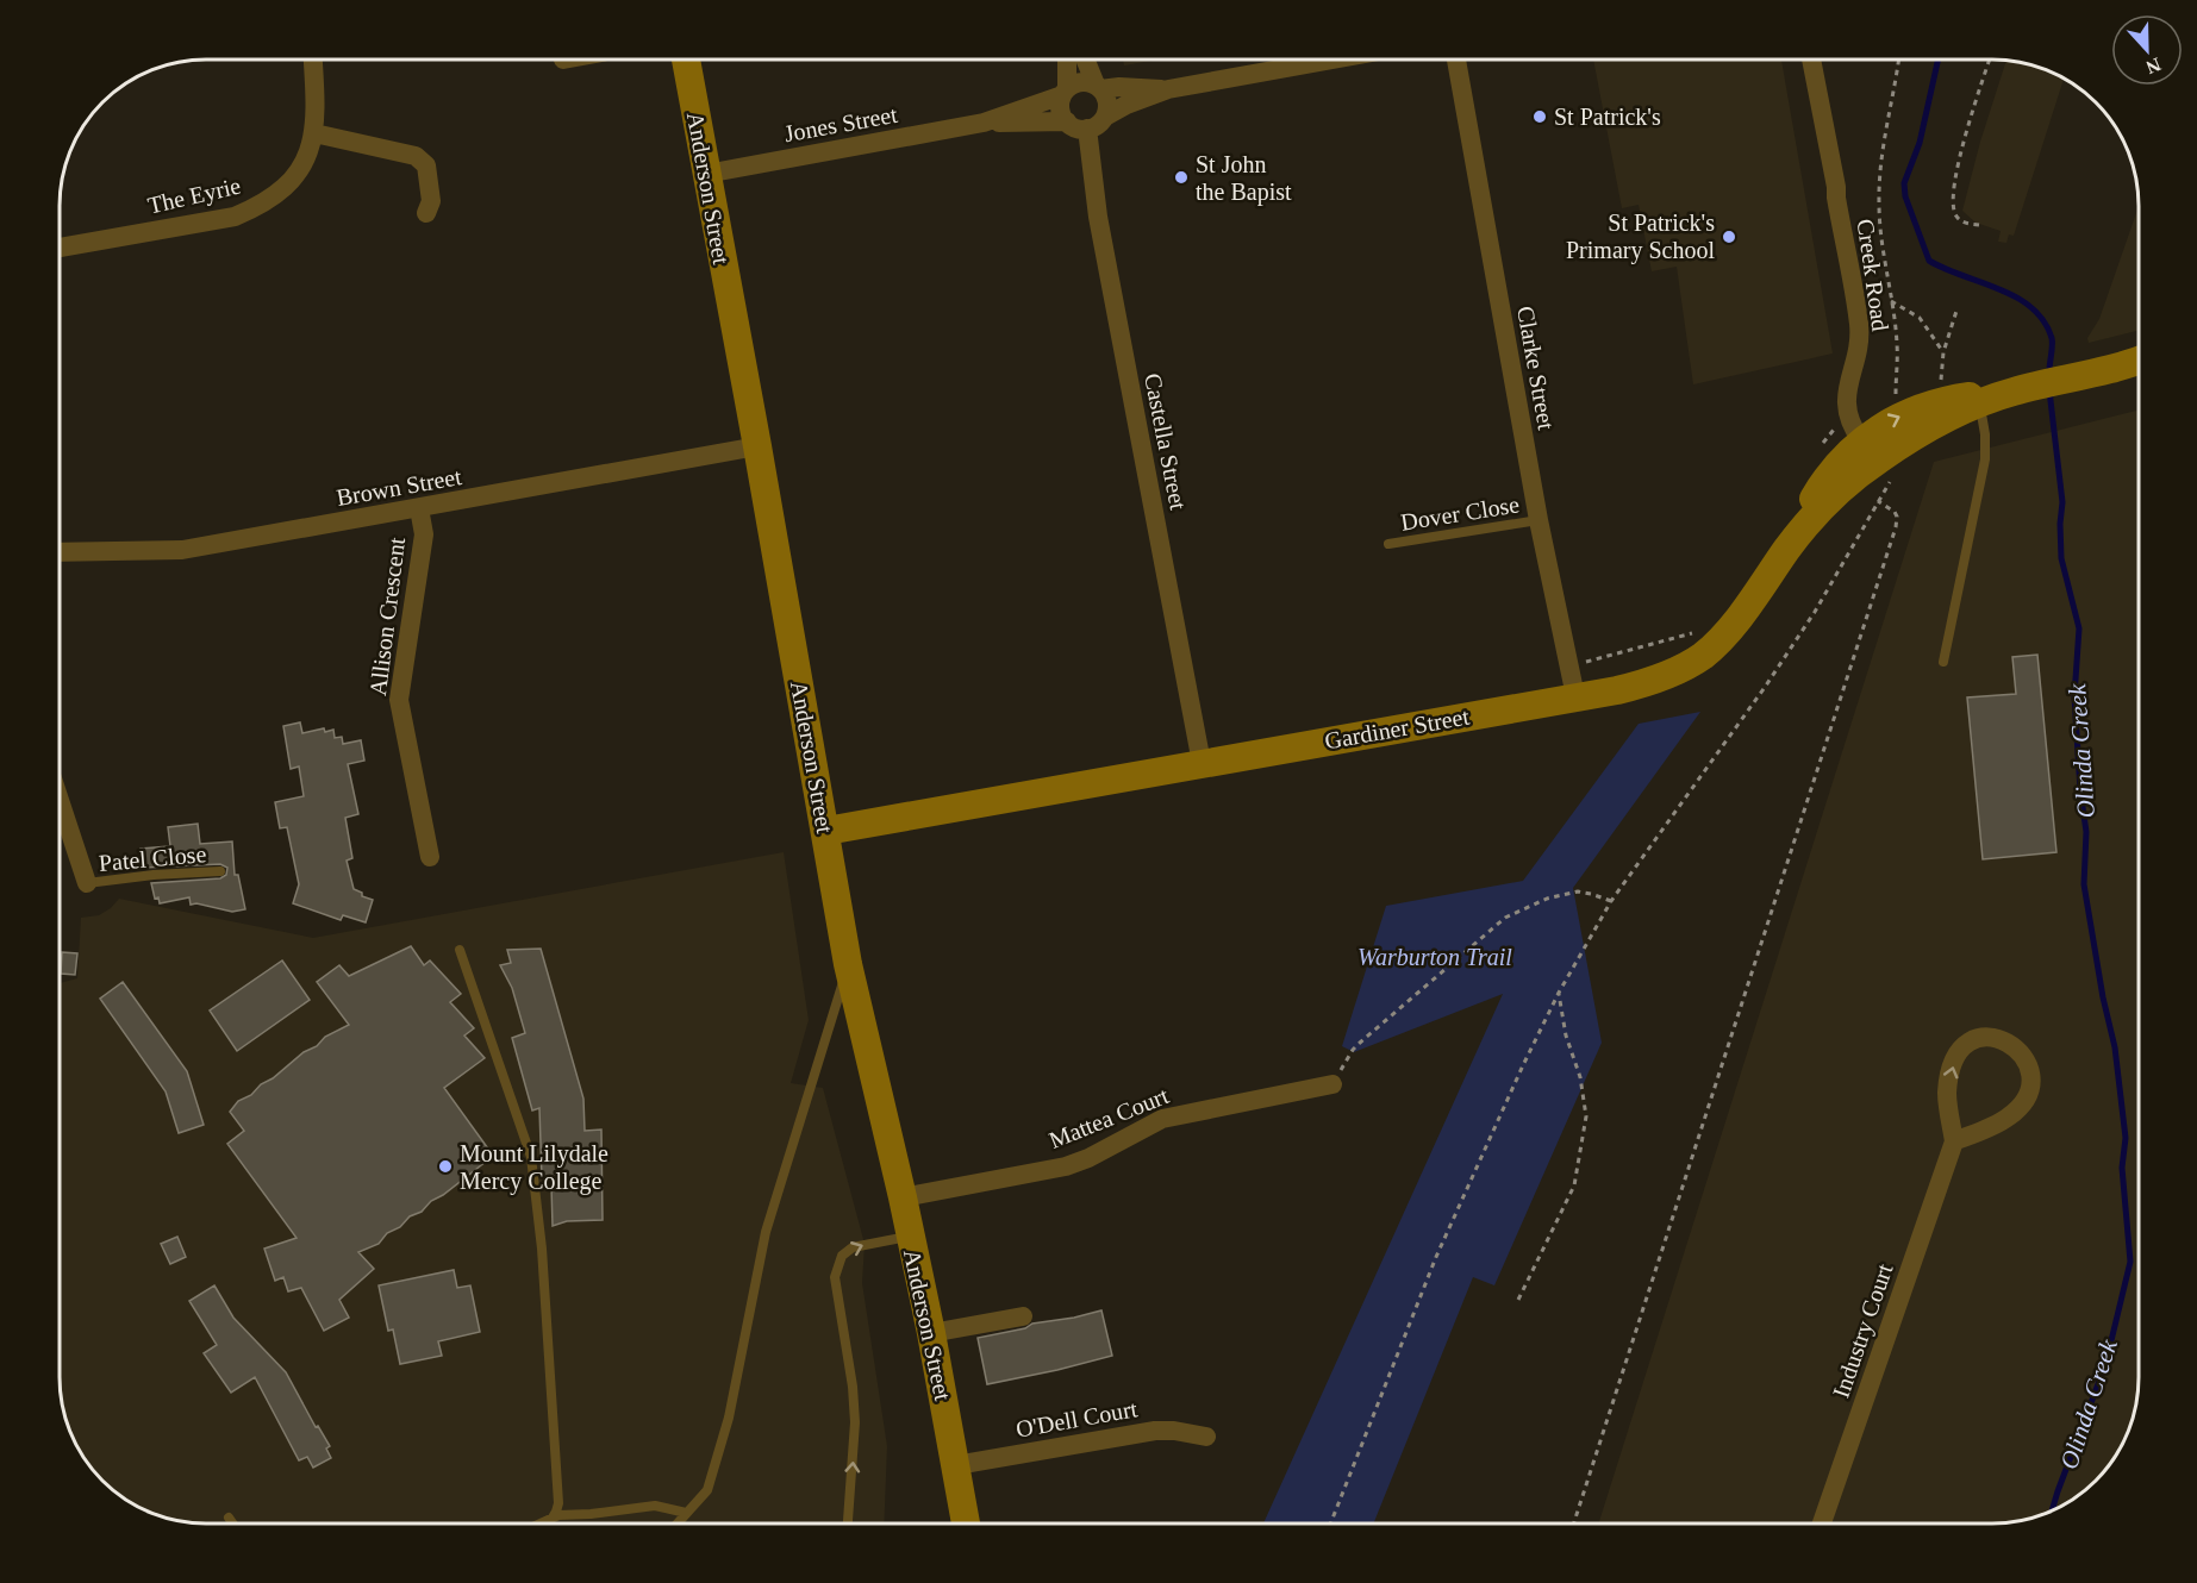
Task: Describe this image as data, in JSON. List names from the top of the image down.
{
  "streets": {
    "main road": ["Anderson Street", "Gardiner Street"],
    "street": [
      "Jones Street",
      "The Eyrie",
      "Creek Road",
      "Clarke Street",
      "Castella Street",
      "Brown Street",
      "Allison Crescent",
      "Mattea Court",
      "Industry Court",
      "O'Dell Court"
    ],
    "lane": ["Dover Close", "Patel Close"]
  },
  "crossings": [
    ["Jones Street", "Anderson Street"],
    ["Jones Street", "Castella Street"],
    ["Anderson Street", "Brown Street"],
    ["Anderson Street", "Gardiner Street"],
    ["Anderson Street", "Mattea Court"],
    ["Anderson Street", "O'Dell Court"],
    ["Creek Road", "Gardiner Street"],
    ["Clarke Street", "Dover Close"],
    ["Clarke Street", "Gardiner Street"],
    ["Castella Street", "Gardiner Street"],
    ["Brown Street", "Allison Crescent"]
  ],
  "water": ["Olinda Creek"],
  "parks": ["Warburton Trail"],
  "places": [
    "St Patrick's",
    "St John the Bapist",
    "St Patrick's Primary School",
    "Mount Lilydale Mercy College"
  ],
  "north": "bottom"
}
